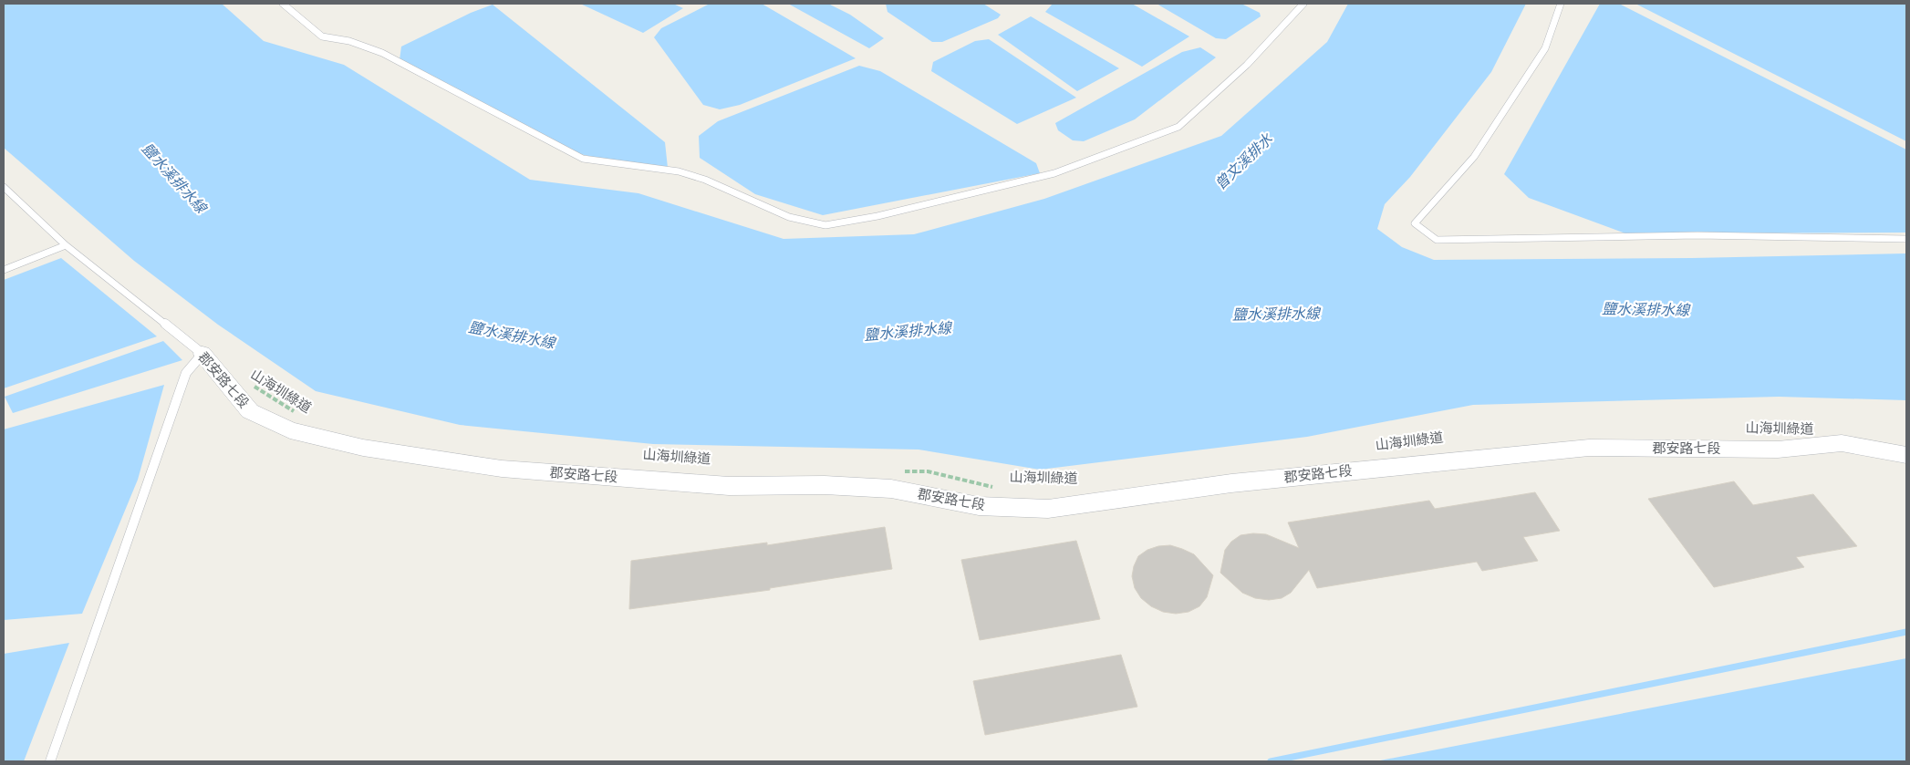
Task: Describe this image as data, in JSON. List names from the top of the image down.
{
  "streets": {
    "street": ["郡安路七段"],
    "path": ["山海圳綠道"]
  },
  "water": ["曾文溪排水", "鹽水溪排水線"]
}
